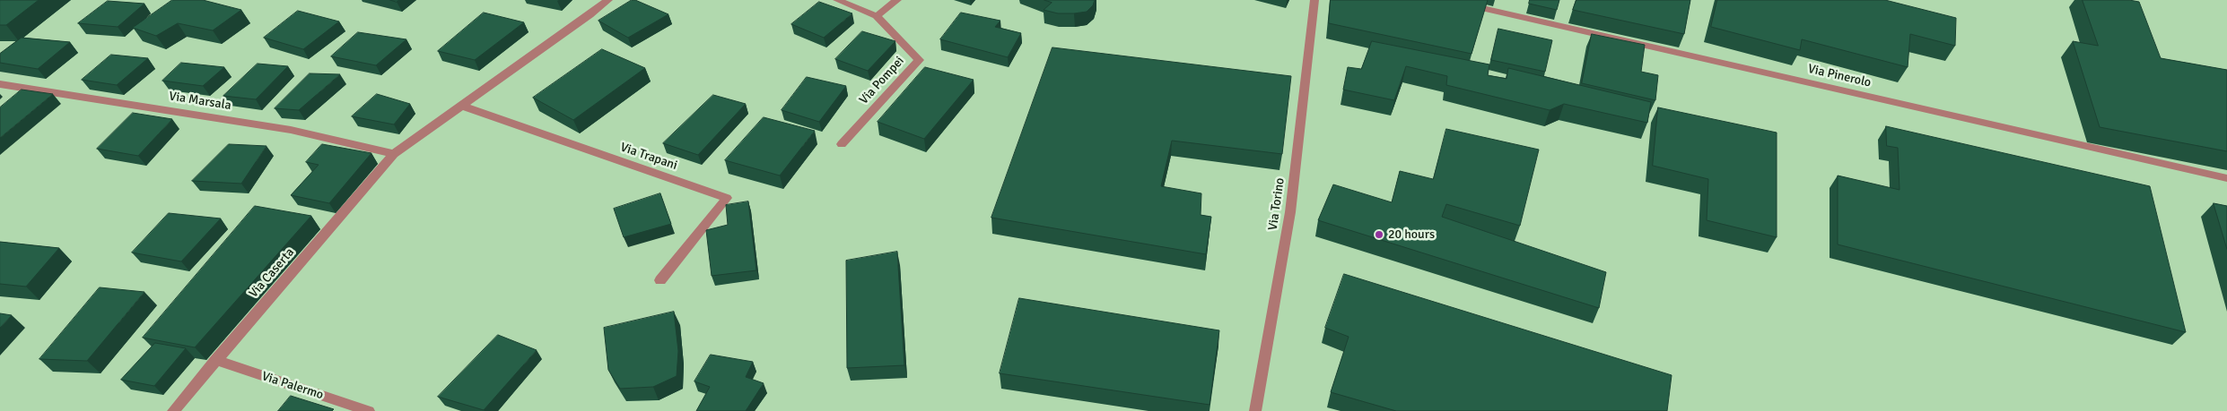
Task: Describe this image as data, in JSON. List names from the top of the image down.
{
  "streets": {
    "street": [
      "Via Pinerolo",
      "Via Pompei",
      "Via Marsala",
      "Via Trapani",
      "Via Torino",
      "Via Caserta",
      "Via Palermo"
    ]
  },
  "crossings": [
    ["Via Marsala", "Via Caserta"],
    ["Via Trapani", "Via Caserta"],
    ["Via Caserta", "Via Palermo"]
  ],
  "places": ["20 hours"]
}
